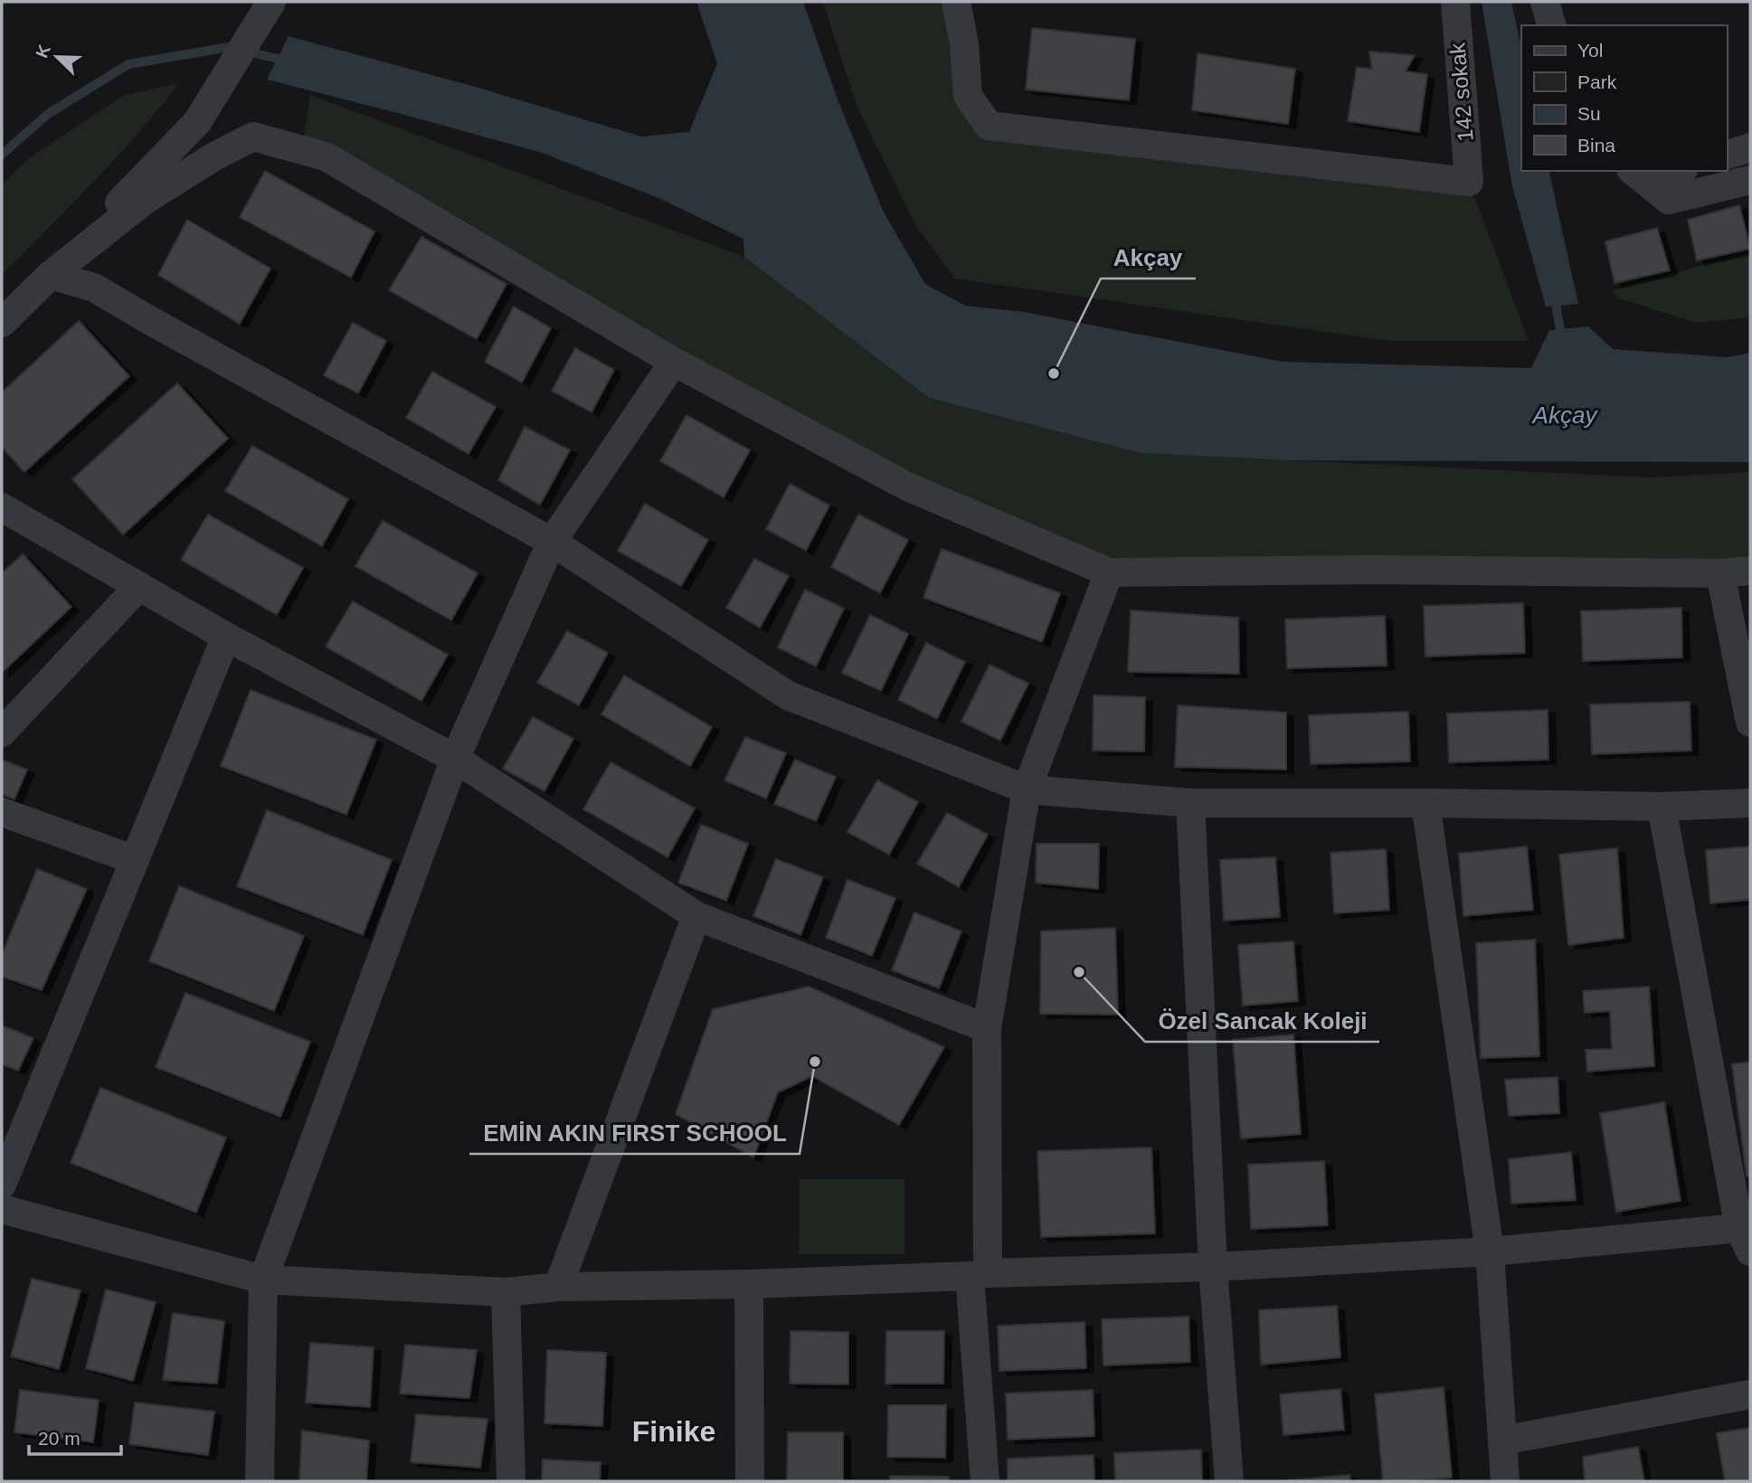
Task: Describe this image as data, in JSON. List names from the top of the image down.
{
  "streets": {
    "street": ["142 sokak"]
  },
  "districts": ["Finike"],
  "water": ["Akçay"],
  "places": ["Akçay", "Özel Sancak Koleji", "EMİN AKIN FIRST SCHOOL"],
  "legend": [
    "Yol",
    "Park",
    "Su",
    "Bina"
  ],
  "scale_bar": "20 m",
  "north": "top left"
}
